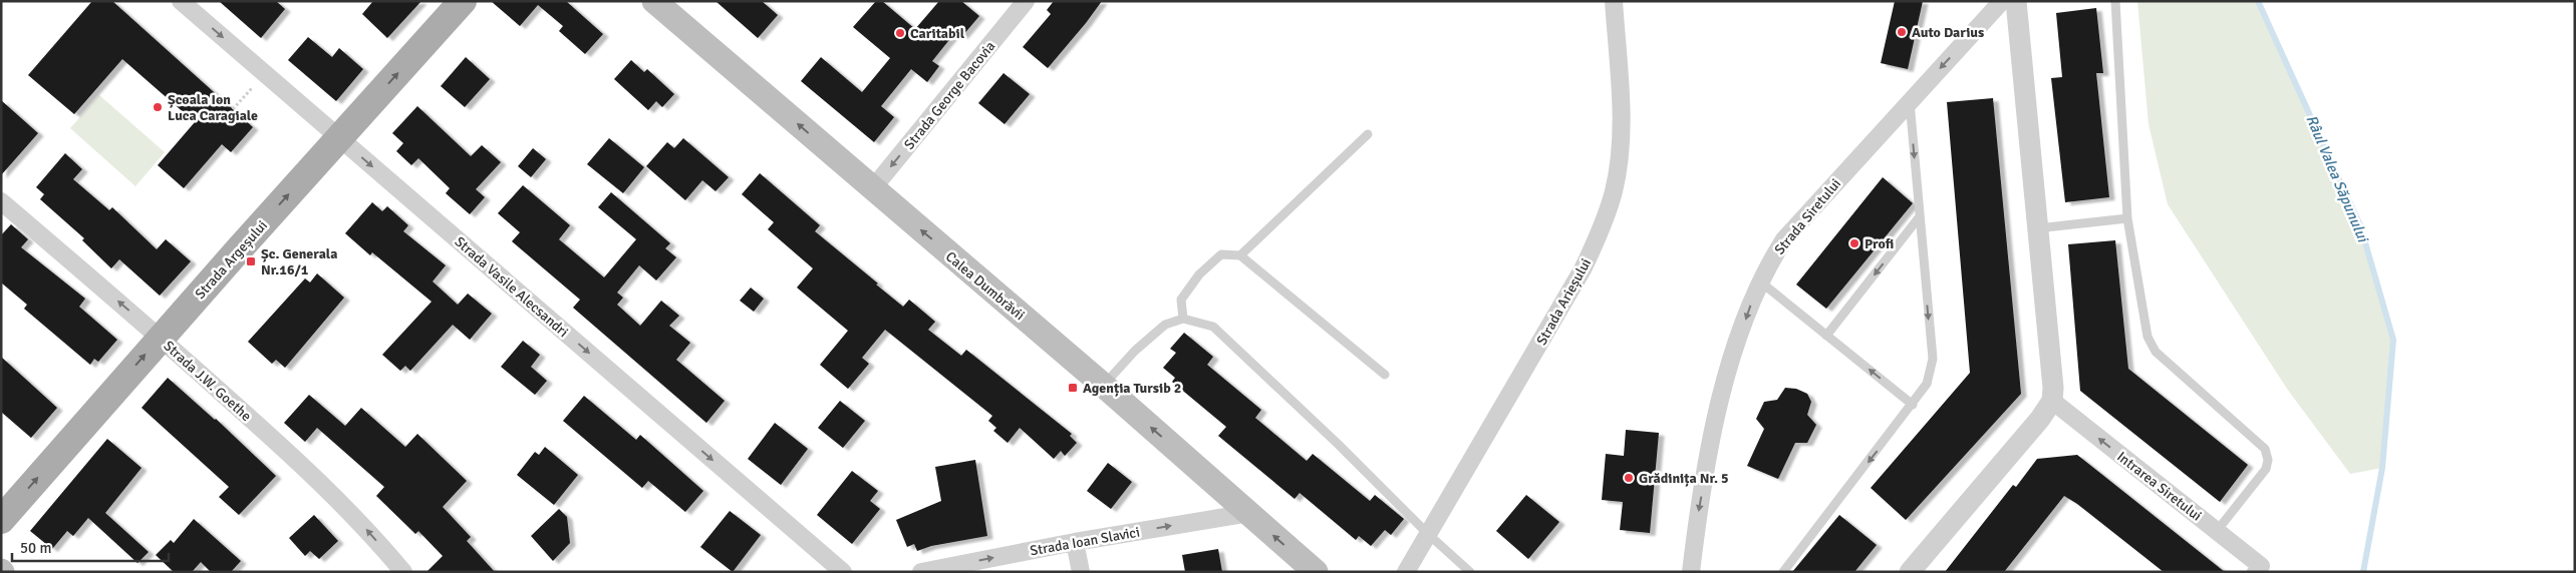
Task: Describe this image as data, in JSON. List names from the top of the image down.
{
  "streets": {
    "main road": ["Strada Argeșului", "Calea Dumbrăvii"],
    "street": [
      "Strada George Bacovia",
      "Strada Siretului",
      "Strada Vasile Alecsandri",
      "Strada Arieșului",
      "Strada J.W. Goethe",
      "Intrarea Siretului",
      "Strada Ioan Slavici"
    ]
  },
  "crossings": [
    ["Strada George Bacovia", "Calea Dumbrăvii"],
    ["Strada Argeșului", "Strada Vasile Alecsandri"],
    ["Strada Argeșului", "Strada J.W. Goethe"],
    ["Calea Dumbrăvii", "Strada Ioan Slavici"]
  ],
  "one_way": [
    "Strada George Bacovia",
    "Strada Siretului",
    "Strada Argeșului",
    "Calea Dumbrăvii",
    "Strada Vasile Alecsandri",
    "Strada J.W. Goethe",
    "Intrarea Siretului",
    "Strada Ioan Slavici"
  ],
  "water": ["Râul Valea Săpunului"],
  "places": {
    "other": [
      "Auto Darius",
      "Caritabil",
      "Școala Ion Luca Caragiale",
      "Profi",
      "Grădinița Nr. 5"
    ],
    "transit": ["Șc. Generala Nr.16/1", "Agenția Tursib 2"]
  },
  "scale_bar": "50 m"
}
